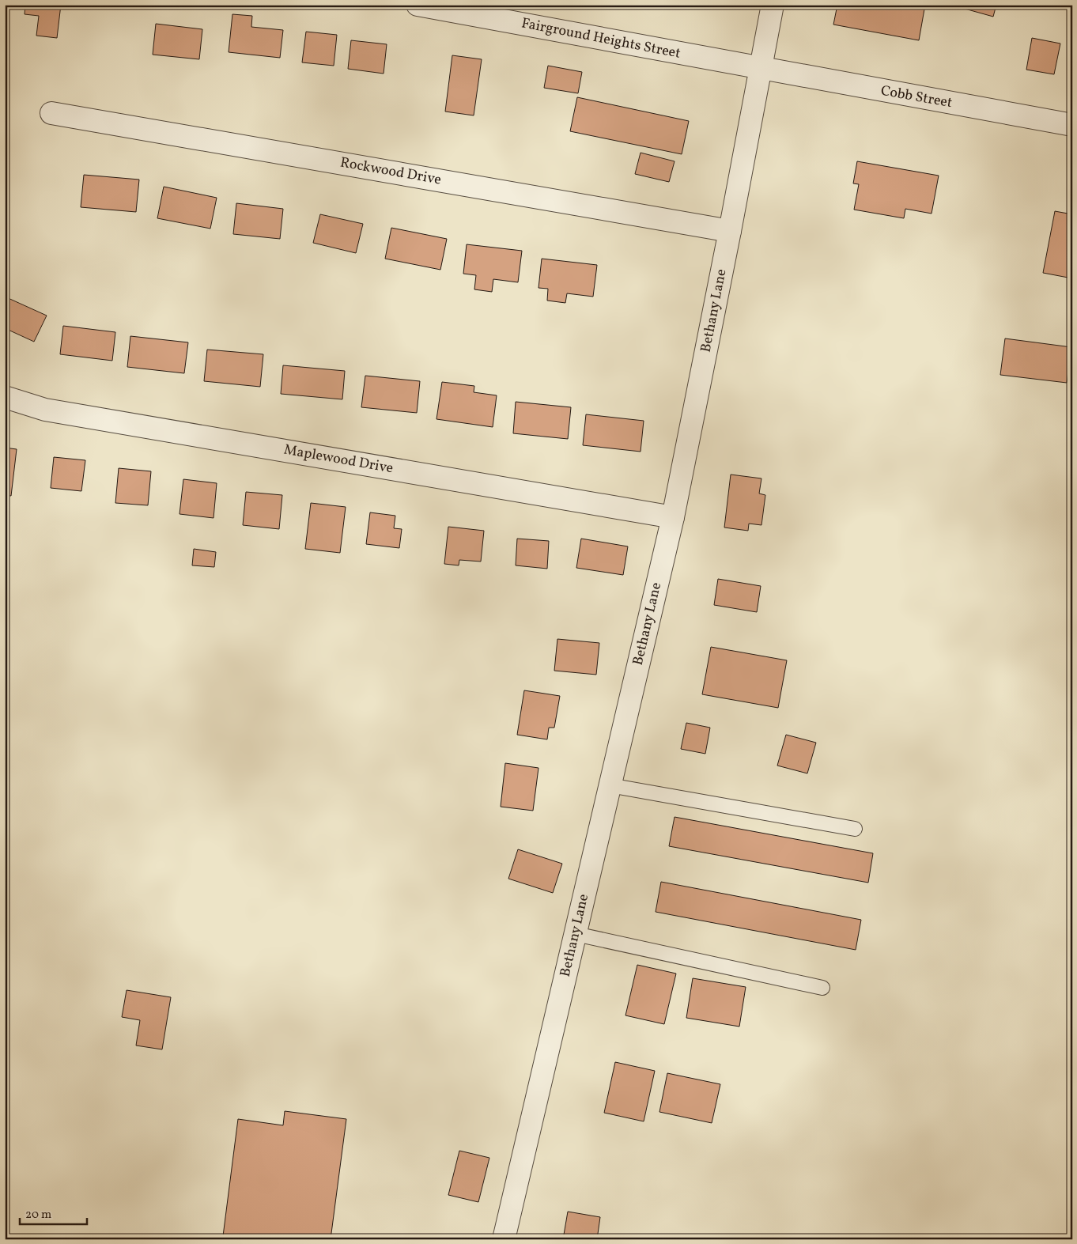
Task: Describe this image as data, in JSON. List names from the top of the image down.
{
  "streets": {
    "street": [
      "Fairground Heights Street",
      "Cobb Street",
      "Rockwood Drive",
      "Bethany Lane",
      "Maplewood Drive"
    ]
  },
  "crossings": [
    ["Fairground Heights Street", "Cobb Street"],
    ["Fairground Heights Street", "Bethany Lane"],
    ["Cobb Street", "Bethany Lane"],
    ["Rockwood Drive", "Bethany Lane"],
    ["Bethany Lane", "Maplewood Drive"]
  ],
  "scale_bar": "20 m"
}
